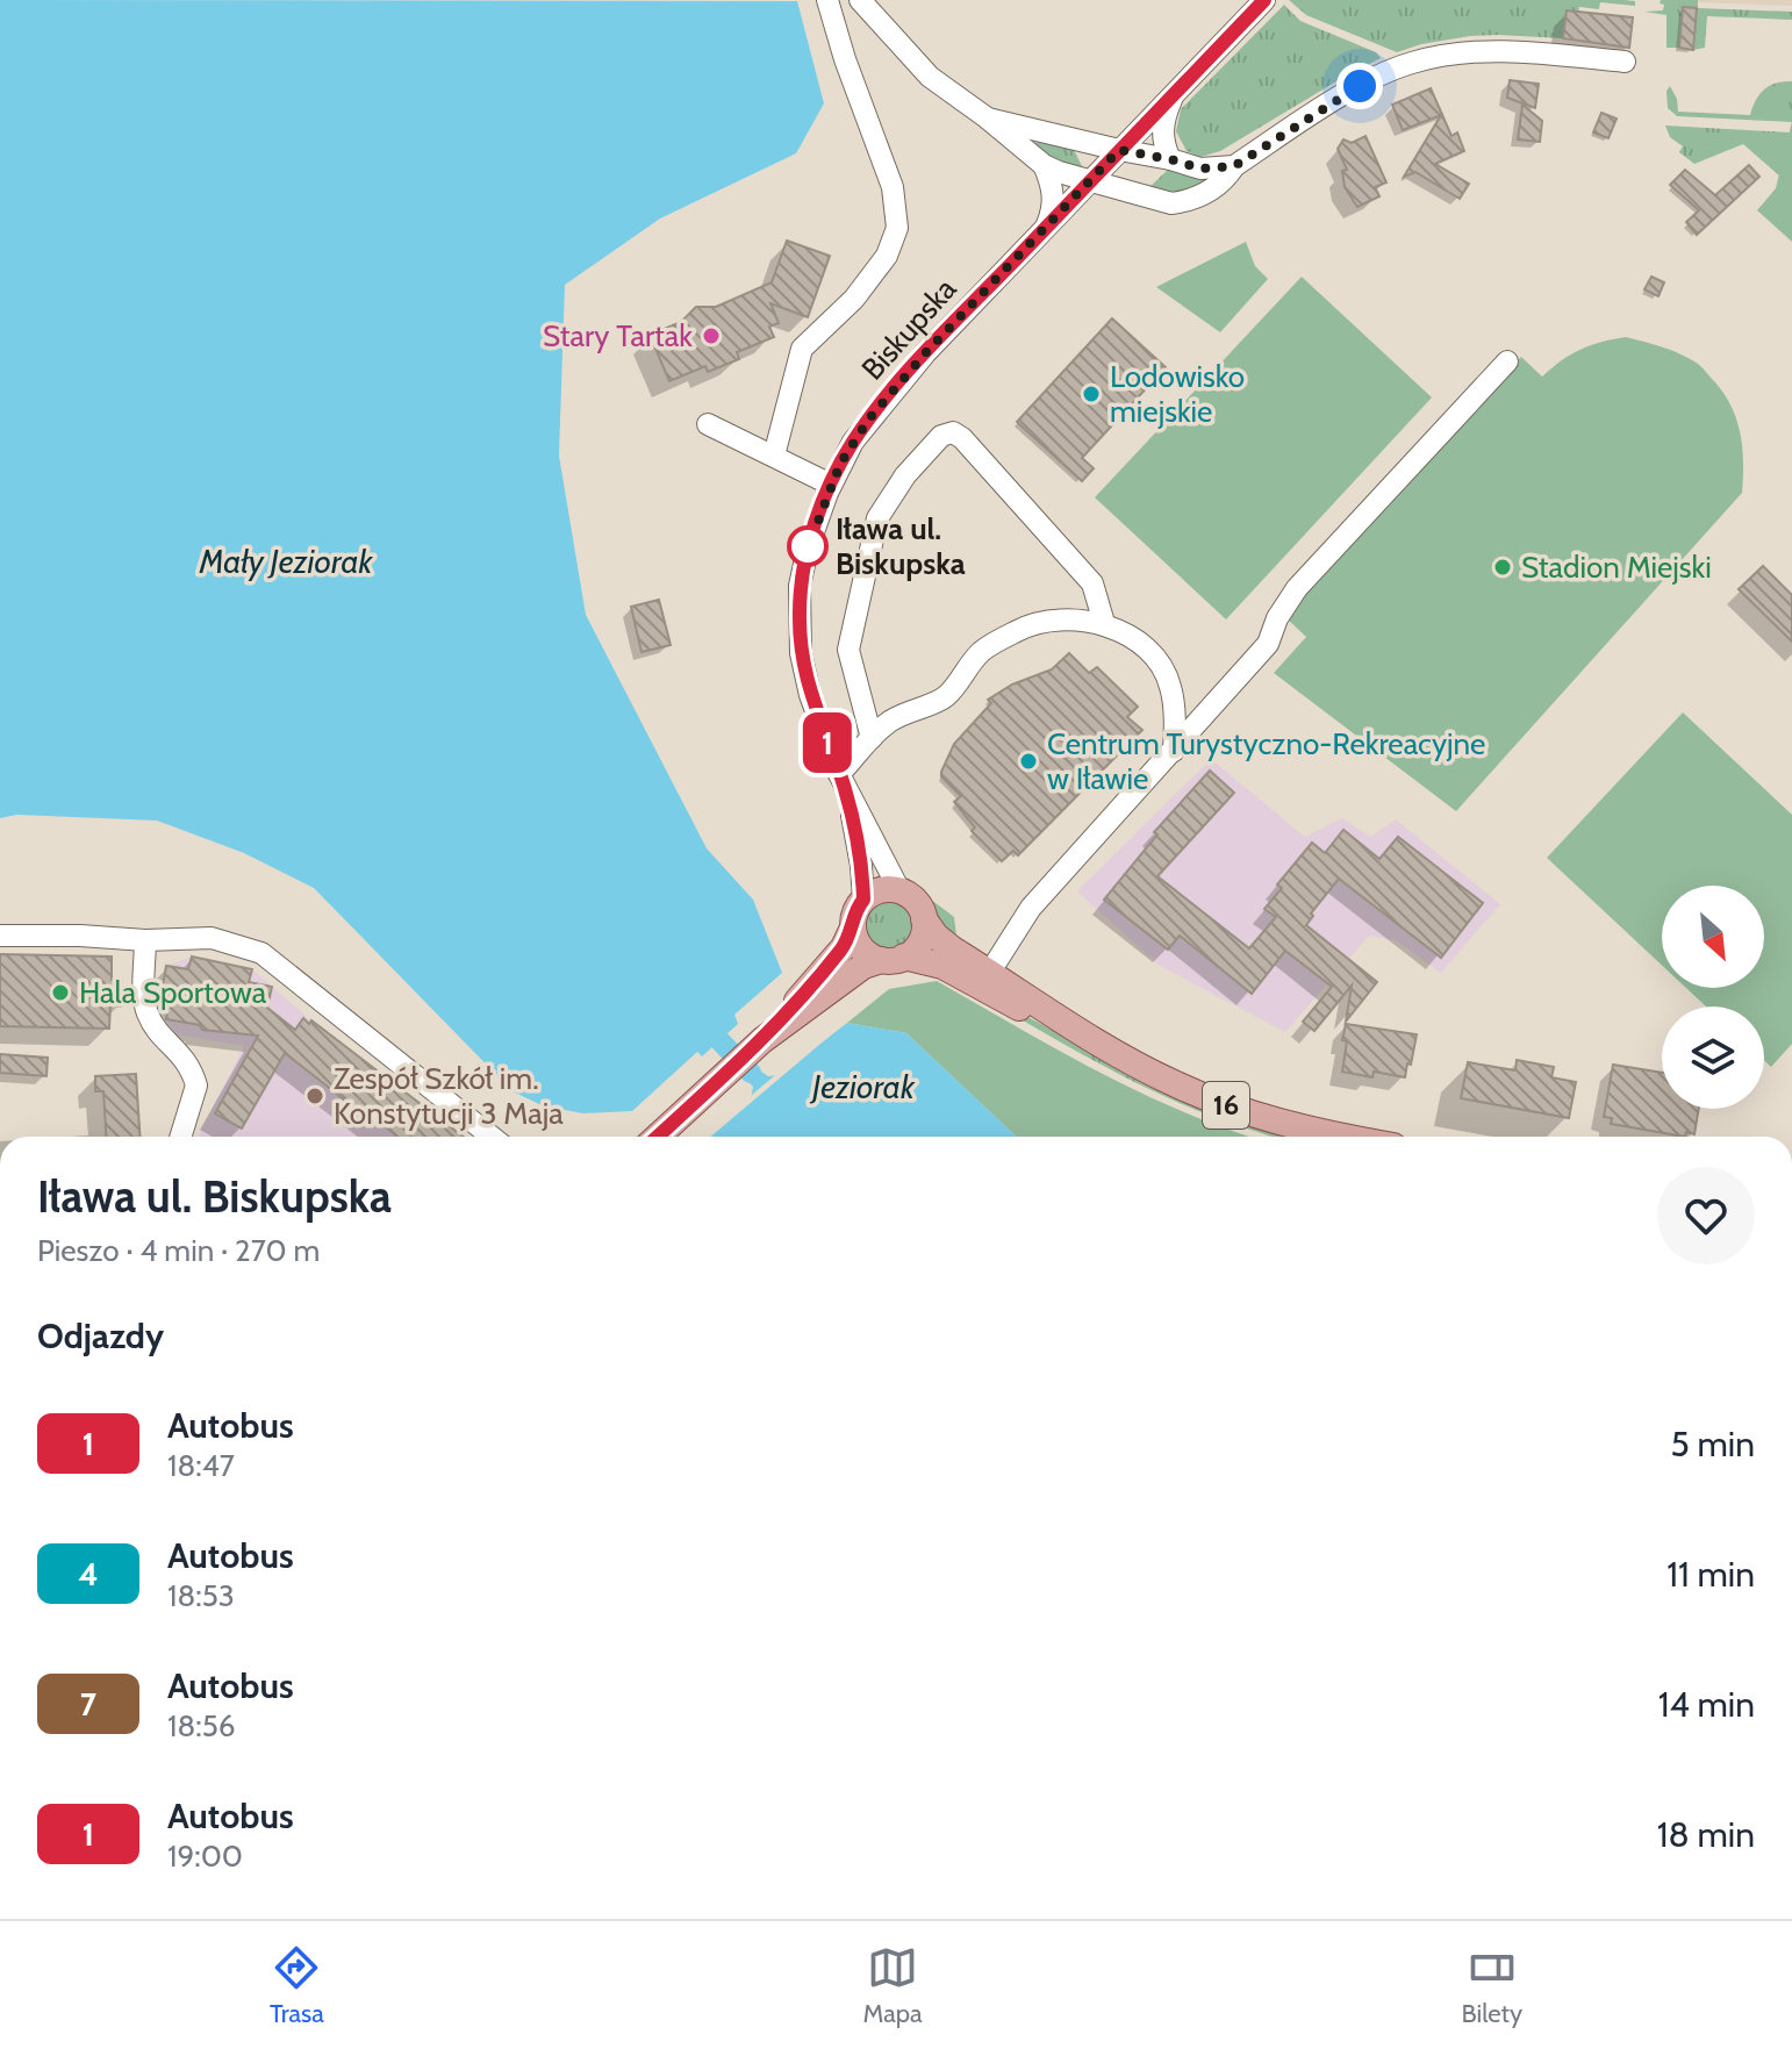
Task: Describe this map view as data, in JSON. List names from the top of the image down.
{
  "streets": {
    "main road": ["16"],
    "street": ["Biskupska"]
  },
  "crossings": [
    ["Biskupska", "16"]
  ],
  "water": ["Mały Jeziorak", "Jeziorak"],
  "places": [
    "Stary Tartak",
    "Lodowisko miejskie",
    "Iława ul. Biskupska",
    "Stadion Miejski",
    "Centrum Turystyczno-Rekreacyjne w Iławie",
    "Hala Sportowa",
    "Zespół Szkół im. Konstytucji 3 Maja"
  ],
  "lines": ["bus line 1"],
  "north": "bottom right",
  "page": {
    "on_map": "1",
    "heading": [
      ["Iława ul. Biskupska", "Pieszo · 4 min · 270 m"],
      "Odjazdy"
    ],
    "list": [
      {
        "mark": "1",
        "name": "Autobus",
        "note": "18:47",
        "value": "5 min"
      },
      {
        "mark": "4",
        "name": "Autobus",
        "note": "18:53",
        "value": "11 min"
      },
      {
        "mark": "7",
        "name": "Autobus",
        "note": "18:56",
        "value": "14 min"
      },
      {
        "mark": "1",
        "name": "Autobus",
        "note": "19:00",
        "value": "18 min"
      }
    ],
    "tabs": ["Trasa", "Mapa", "Bilety"]
  }
}
